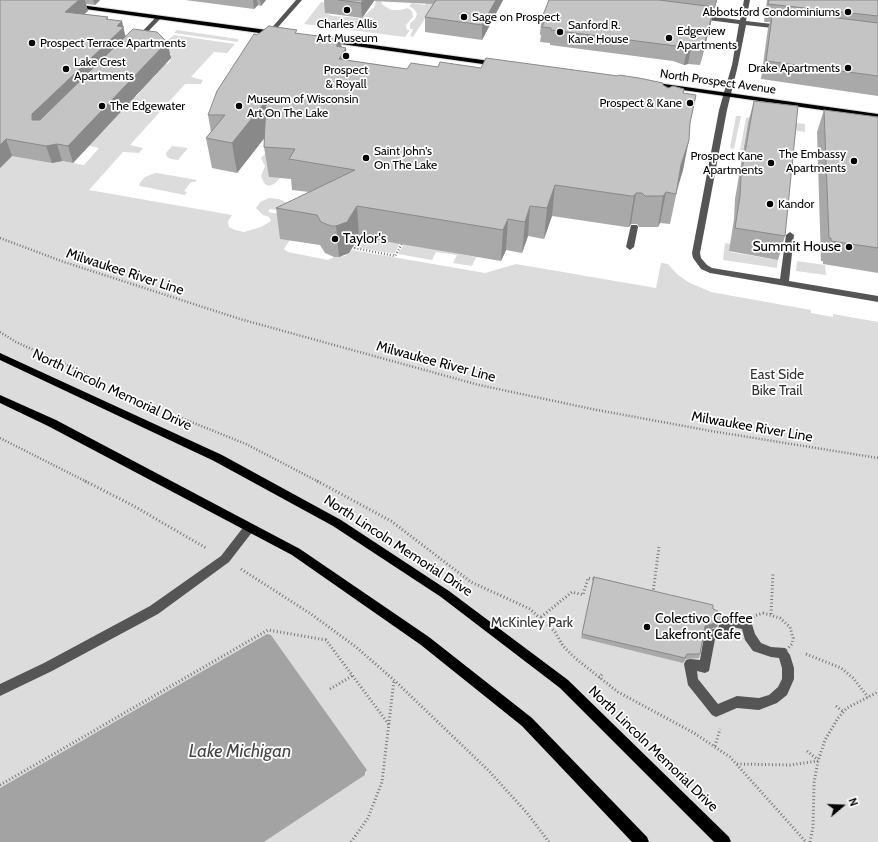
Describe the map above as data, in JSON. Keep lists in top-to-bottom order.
{
  "streets": {
    "main road": ["North Prospect Avenue", "North Lincoln Memorial Drive"],
    "path": ["Milwaukee River Line"]
  },
  "water": ["Lake Michigan"],
  "parks": ["East Side Bike Trail", "McKinley Park"],
  "places": [
    "Charles Allis Art Museum",
    "Abbotsford Condominiums",
    "Sage on Prospect",
    "Sanford R. Kane House",
    "Edgeview Apartments",
    "Prospect Terrace Apartments",
    "Prospect & Royall",
    "Drake Apartments",
    "Lake Crest Apartments",
    "Prospect & Kane",
    "The Edgewater",
    "Museum of Wisconsin Art On The Lake",
    "Saint John's On The Lake",
    "The Embassy Apartments",
    "Prospect Kane Apartments",
    "Kandor",
    "Taylor's",
    "Summit House",
    "Colectivo Coffee Lakefront Cafe"
  ],
  "north": "right"
}
